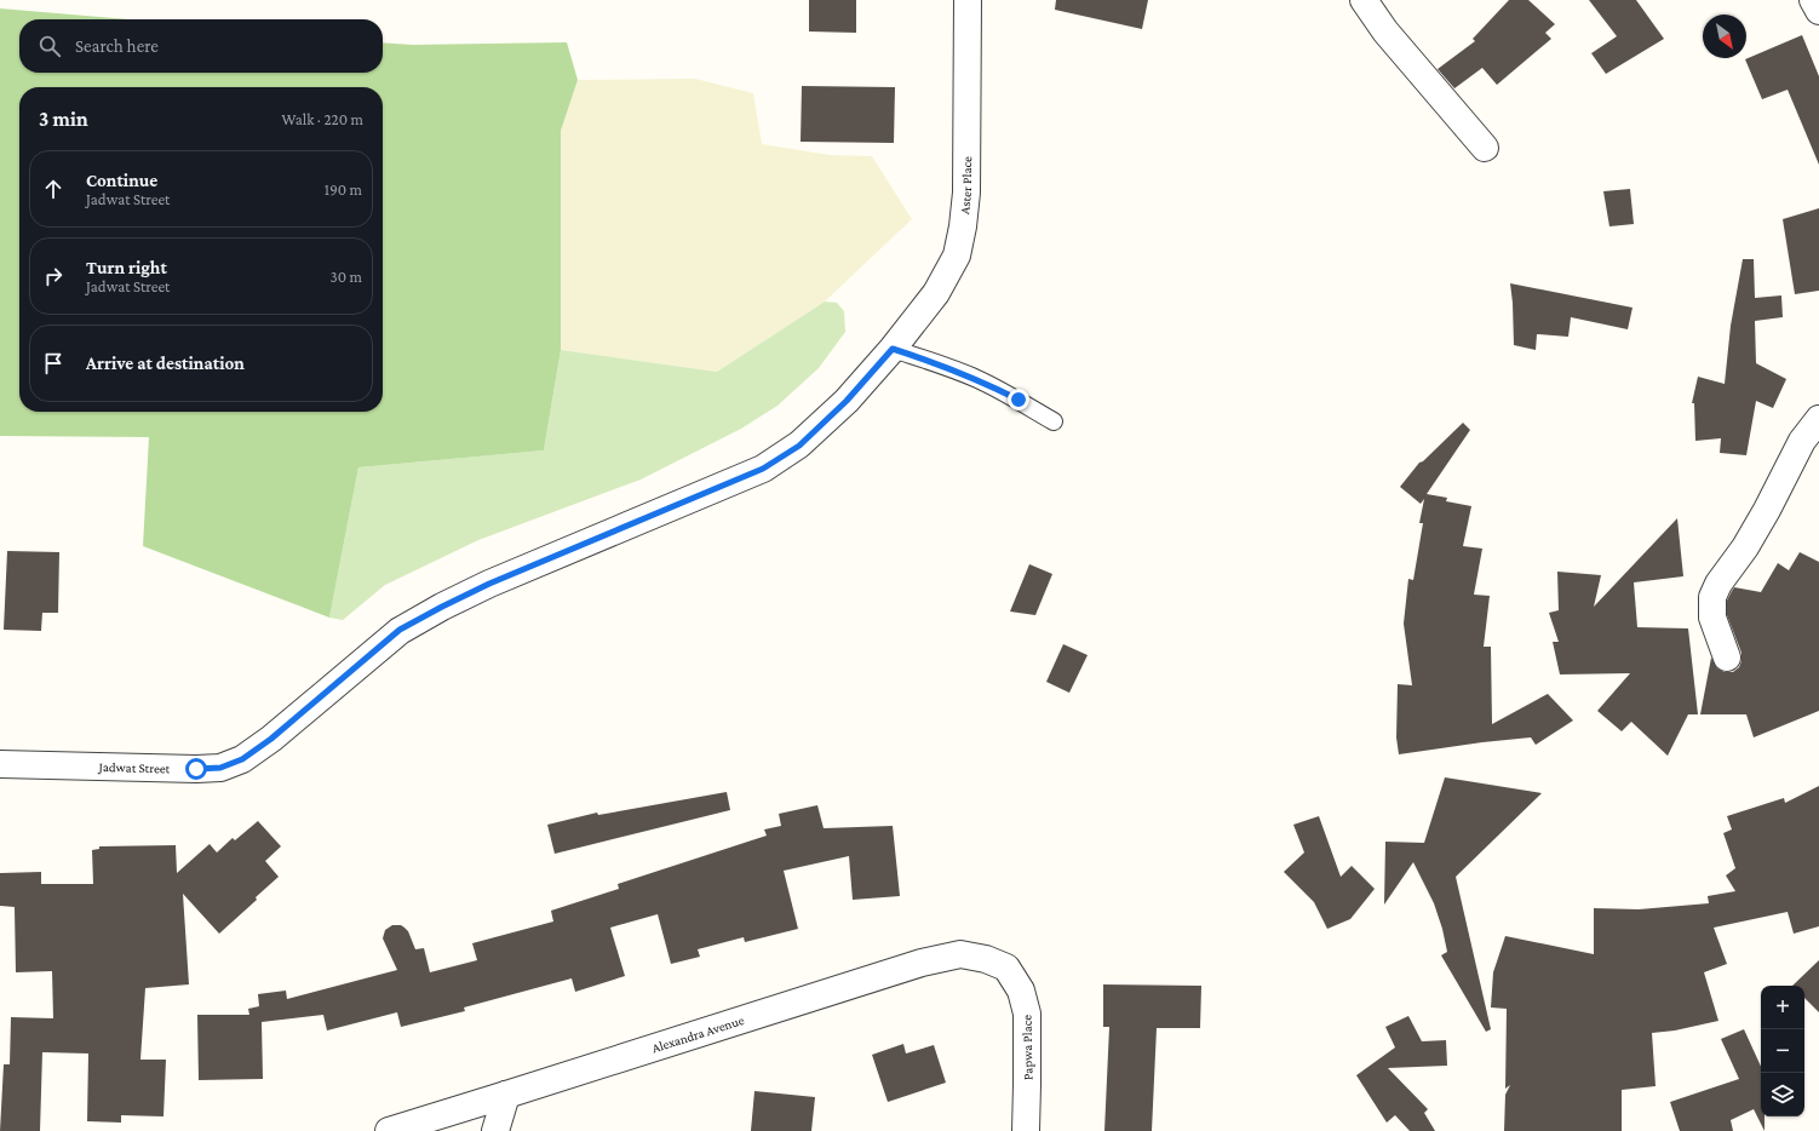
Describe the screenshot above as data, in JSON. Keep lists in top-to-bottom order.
{
  "streets": {
    "street": [
      "Aster Place",
      "Jadwat Street",
      "Alexandra Avenue",
      "Papwa Place"
    ]
  },
  "crossings": [
    ["Aster Place", "Jadwat Street"],
    ["Alexandra Avenue", "Papwa Place"]
  ],
  "north": "bottom right",
  "page": {
    "search": "Search here",
    "heading": ["3 min", "Walk · 220 m"],
    "list": [
      ["Continue", "Jadwat Street", "190 m"],
      ["Turn right", "Jadwat Street", "30 m"],
      "Arrive at destination"
    ],
    "map_buttons": ["+", "−"]
  }
}
